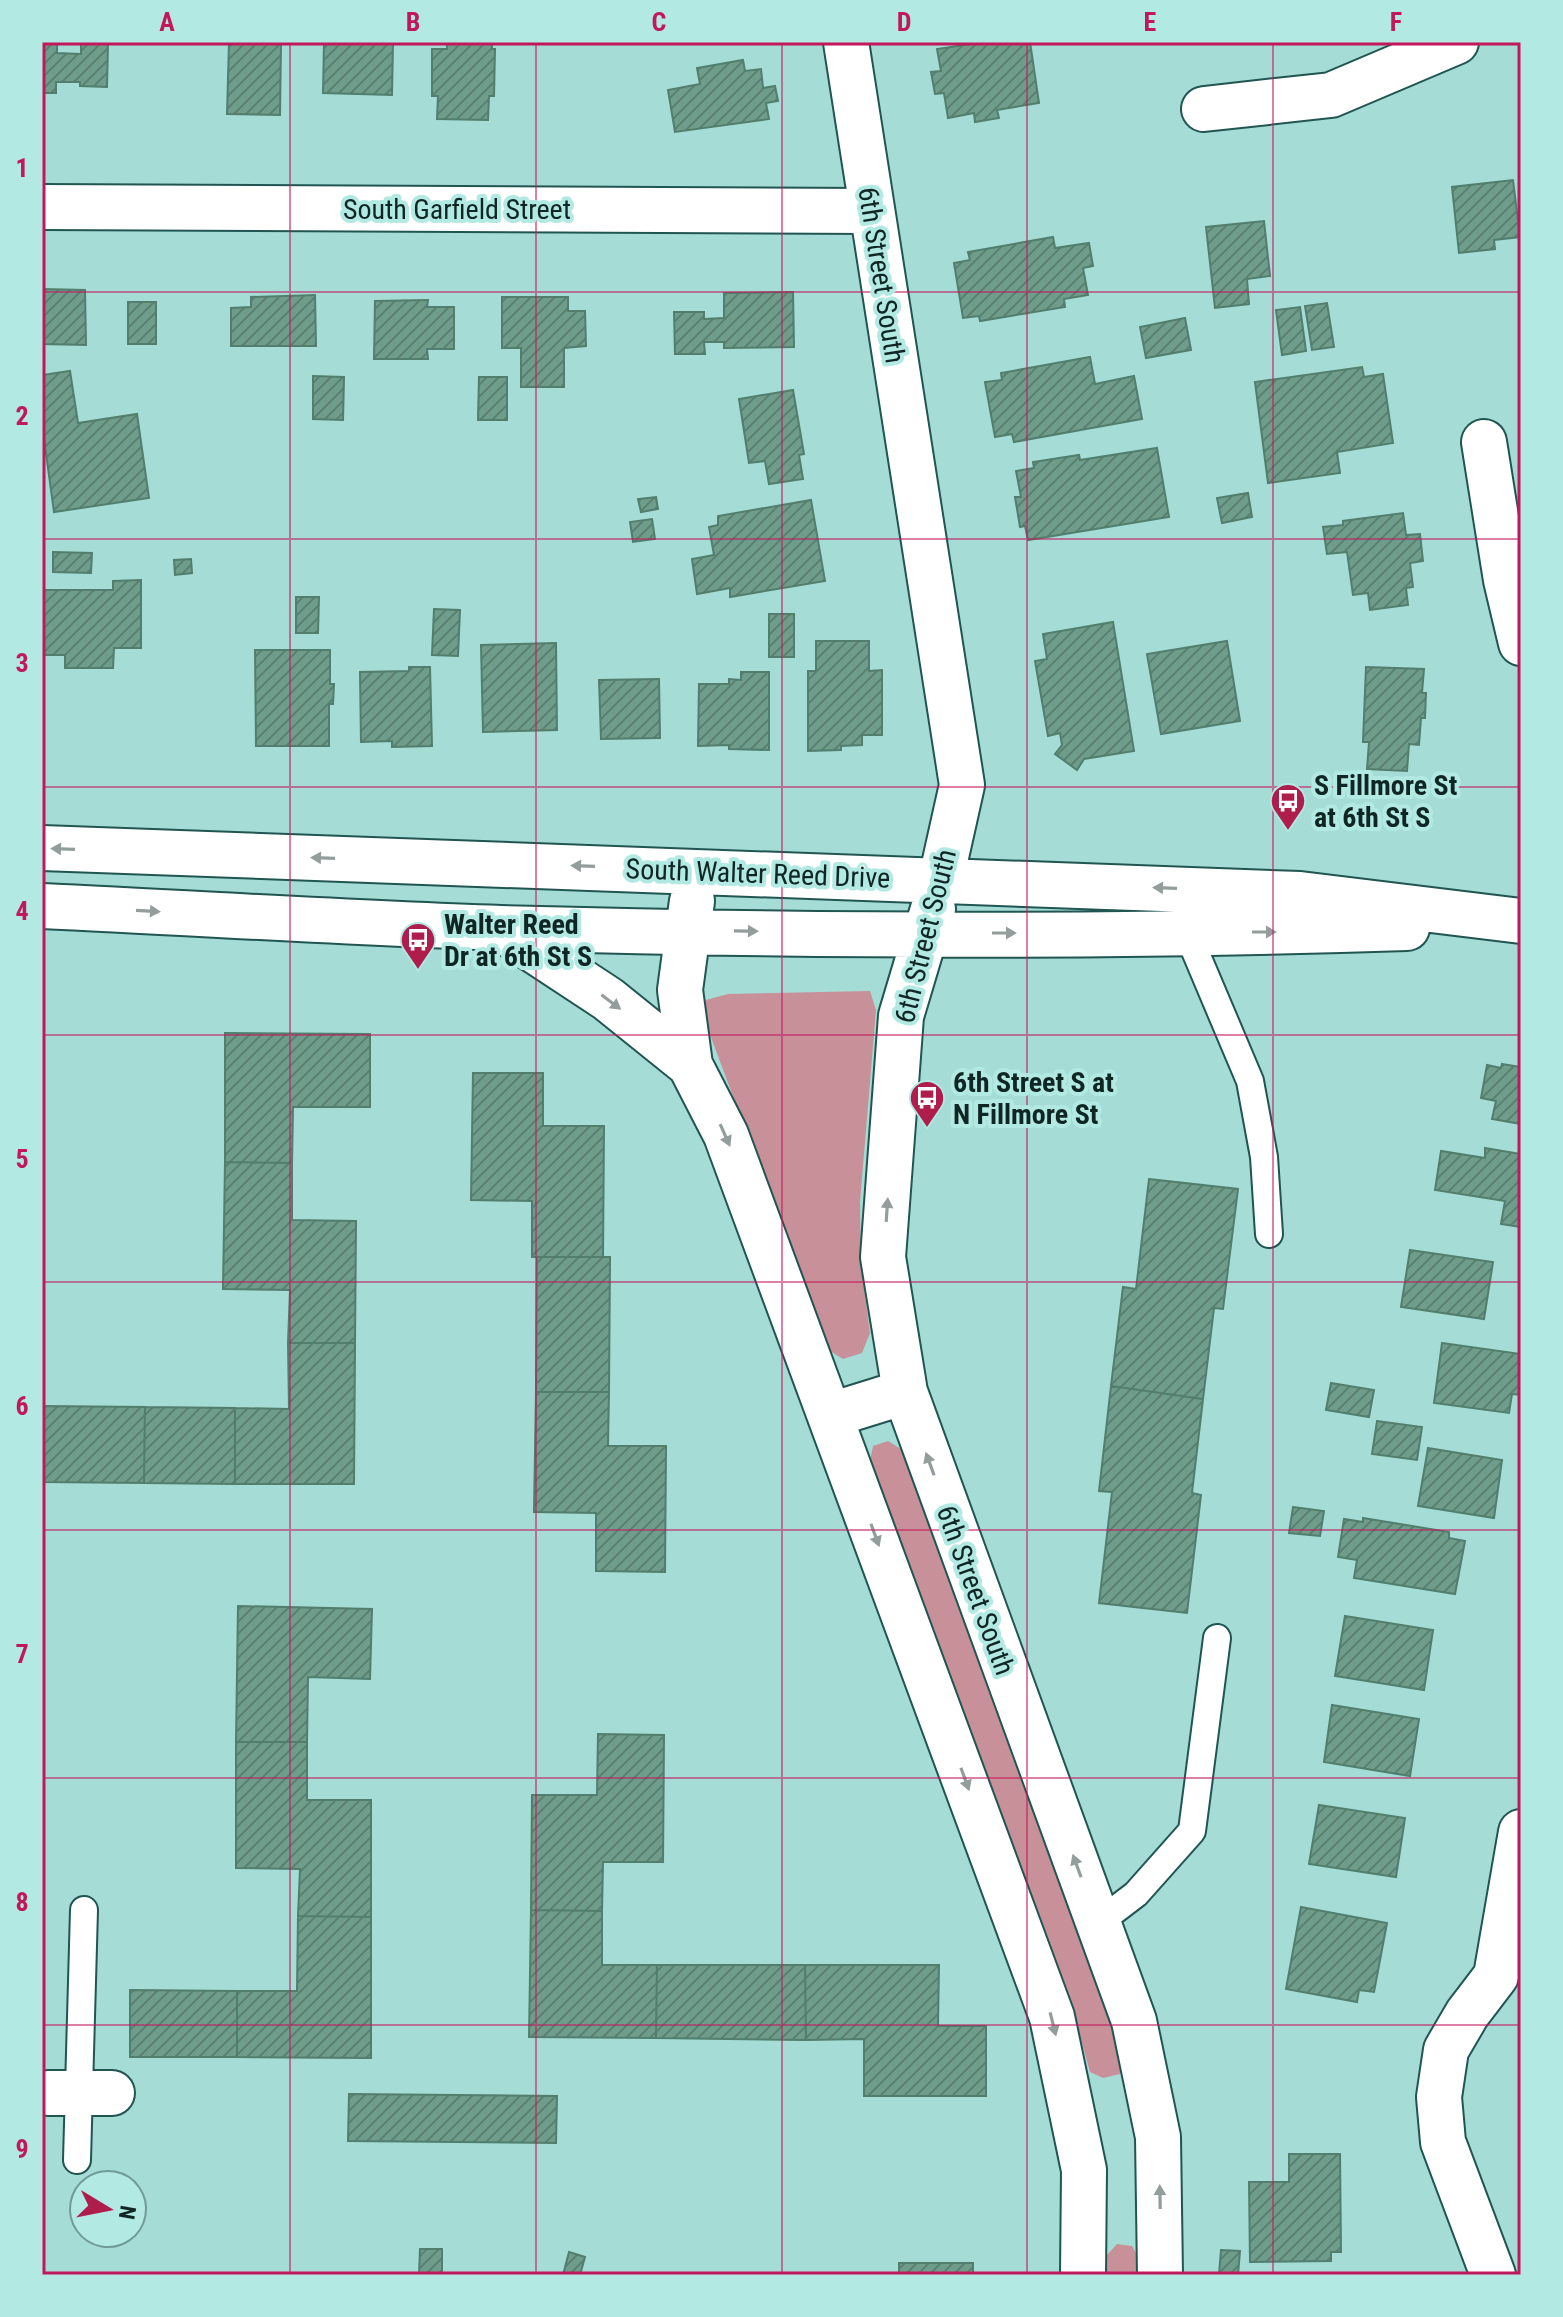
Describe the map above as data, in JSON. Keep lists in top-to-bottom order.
{
  "streets": {
    "street": ["South Garfield Street", "6th Street South", "South Walter Reed Drive"]
  },
  "crossings": [
    ["South Garfield Street", "6th Street South"],
    ["6th Street South", "South Walter Reed Drive"]
  ],
  "places": {
    "bus stop": ["S Fillmore St at 6th St S", "Walter Reed Dr at 6th St S", "6th Street S at N Fillmore St"]
  },
  "north": "right",
  "grid": {
    "columns": [
      "A",
      "B",
      "C",
      "D",
      "E",
      "F"
    ],
    "rows": [
      "1",
      "2",
      "3",
      "4",
      "5",
      "6",
      "7",
      "8",
      "9"
    ]
  }
}
